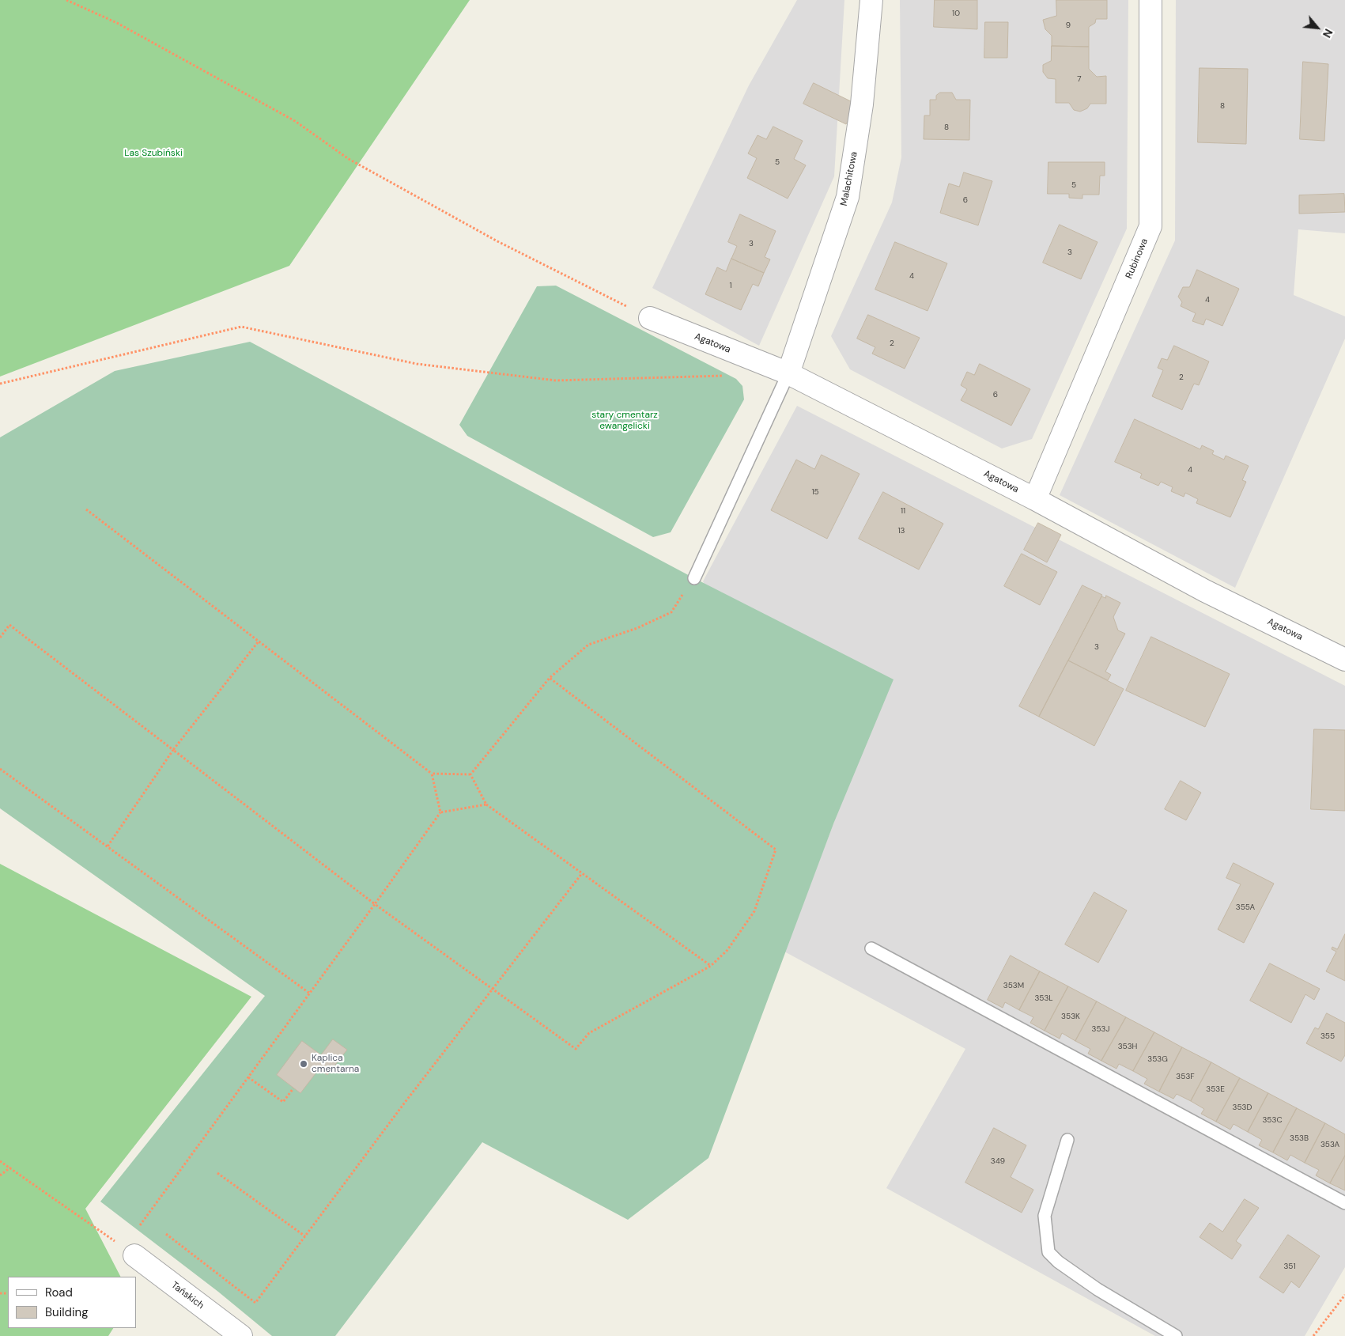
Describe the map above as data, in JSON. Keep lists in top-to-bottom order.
{
  "streets": {
    "street": [
      "Malachitowa",
      "Rubinowa",
      "Agatowa",
      "Tańskich"
    ]
  },
  "crossings": [
    ["Malachitowa", "Agatowa"],
    ["Rubinowa", "Agatowa"]
  ],
  "parks": ["Las Szubiński", "stary cmentarz ewangelicki"],
  "places": ["Kaplica cmentarna"],
  "house_numbers": [
    "10",
    "9",
    "7",
    "8",
    "8",
    "5",
    "5",
    "6",
    "3",
    "3",
    "4",
    "1",
    "4",
    "2",
    "2",
    "6",
    "4",
    "15",
    "11",
    "13",
    "3",
    "355A",
    "353M",
    "353L",
    "353K",
    "353J",
    "355",
    "353H",
    "353G",
    "353F",
    "353E",
    "353D",
    "353C",
    "353B",
    "353A",
    "349",
    "351"
  ],
  "legend": ["Road", "Building"],
  "north": "bottom right"
}
